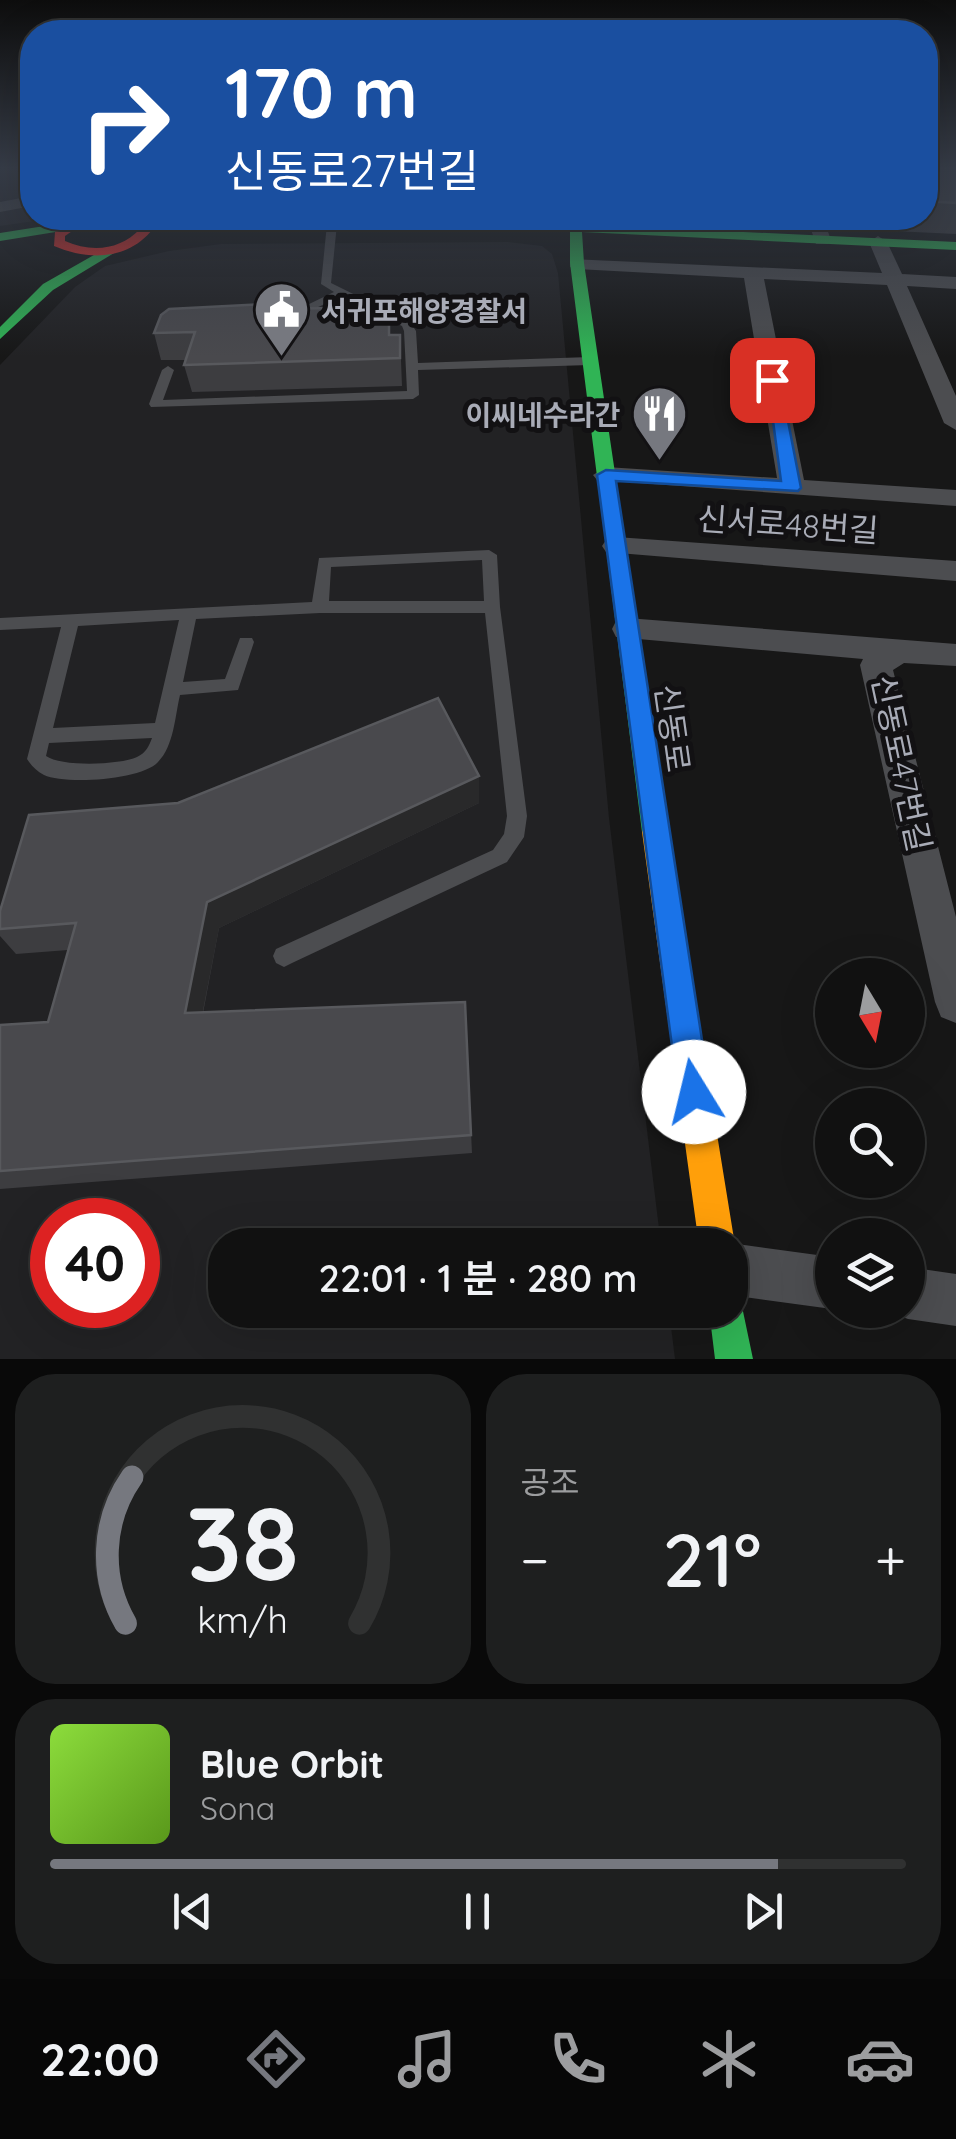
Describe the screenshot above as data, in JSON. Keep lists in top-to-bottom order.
{
  "streets": {
    "street": ["신서로48번길", "신동로", "신동로47번길"]
  },
  "crossings": [
    ["신서로48번길", "신동로"],
    ["신동로", "신동로47번길"]
  ],
  "places": {
    "public building": ["서귀포해양경찰서"],
    "restaurant": ["이씨네수라간"]
  },
  "north": "bottom",
  "page": {
    "turn": ["170 m", "신동로27번길"],
    "limit": "40",
    "trip": "22:01 · 1 분 · 280 m",
    "tile": "공조",
    "heat": ["−", "21°", "+"],
    "song": ["Blue Orbit", "Sona"],
    "tabs": "22:00",
    "gauge": ["38", "km/h"]
  }
}
